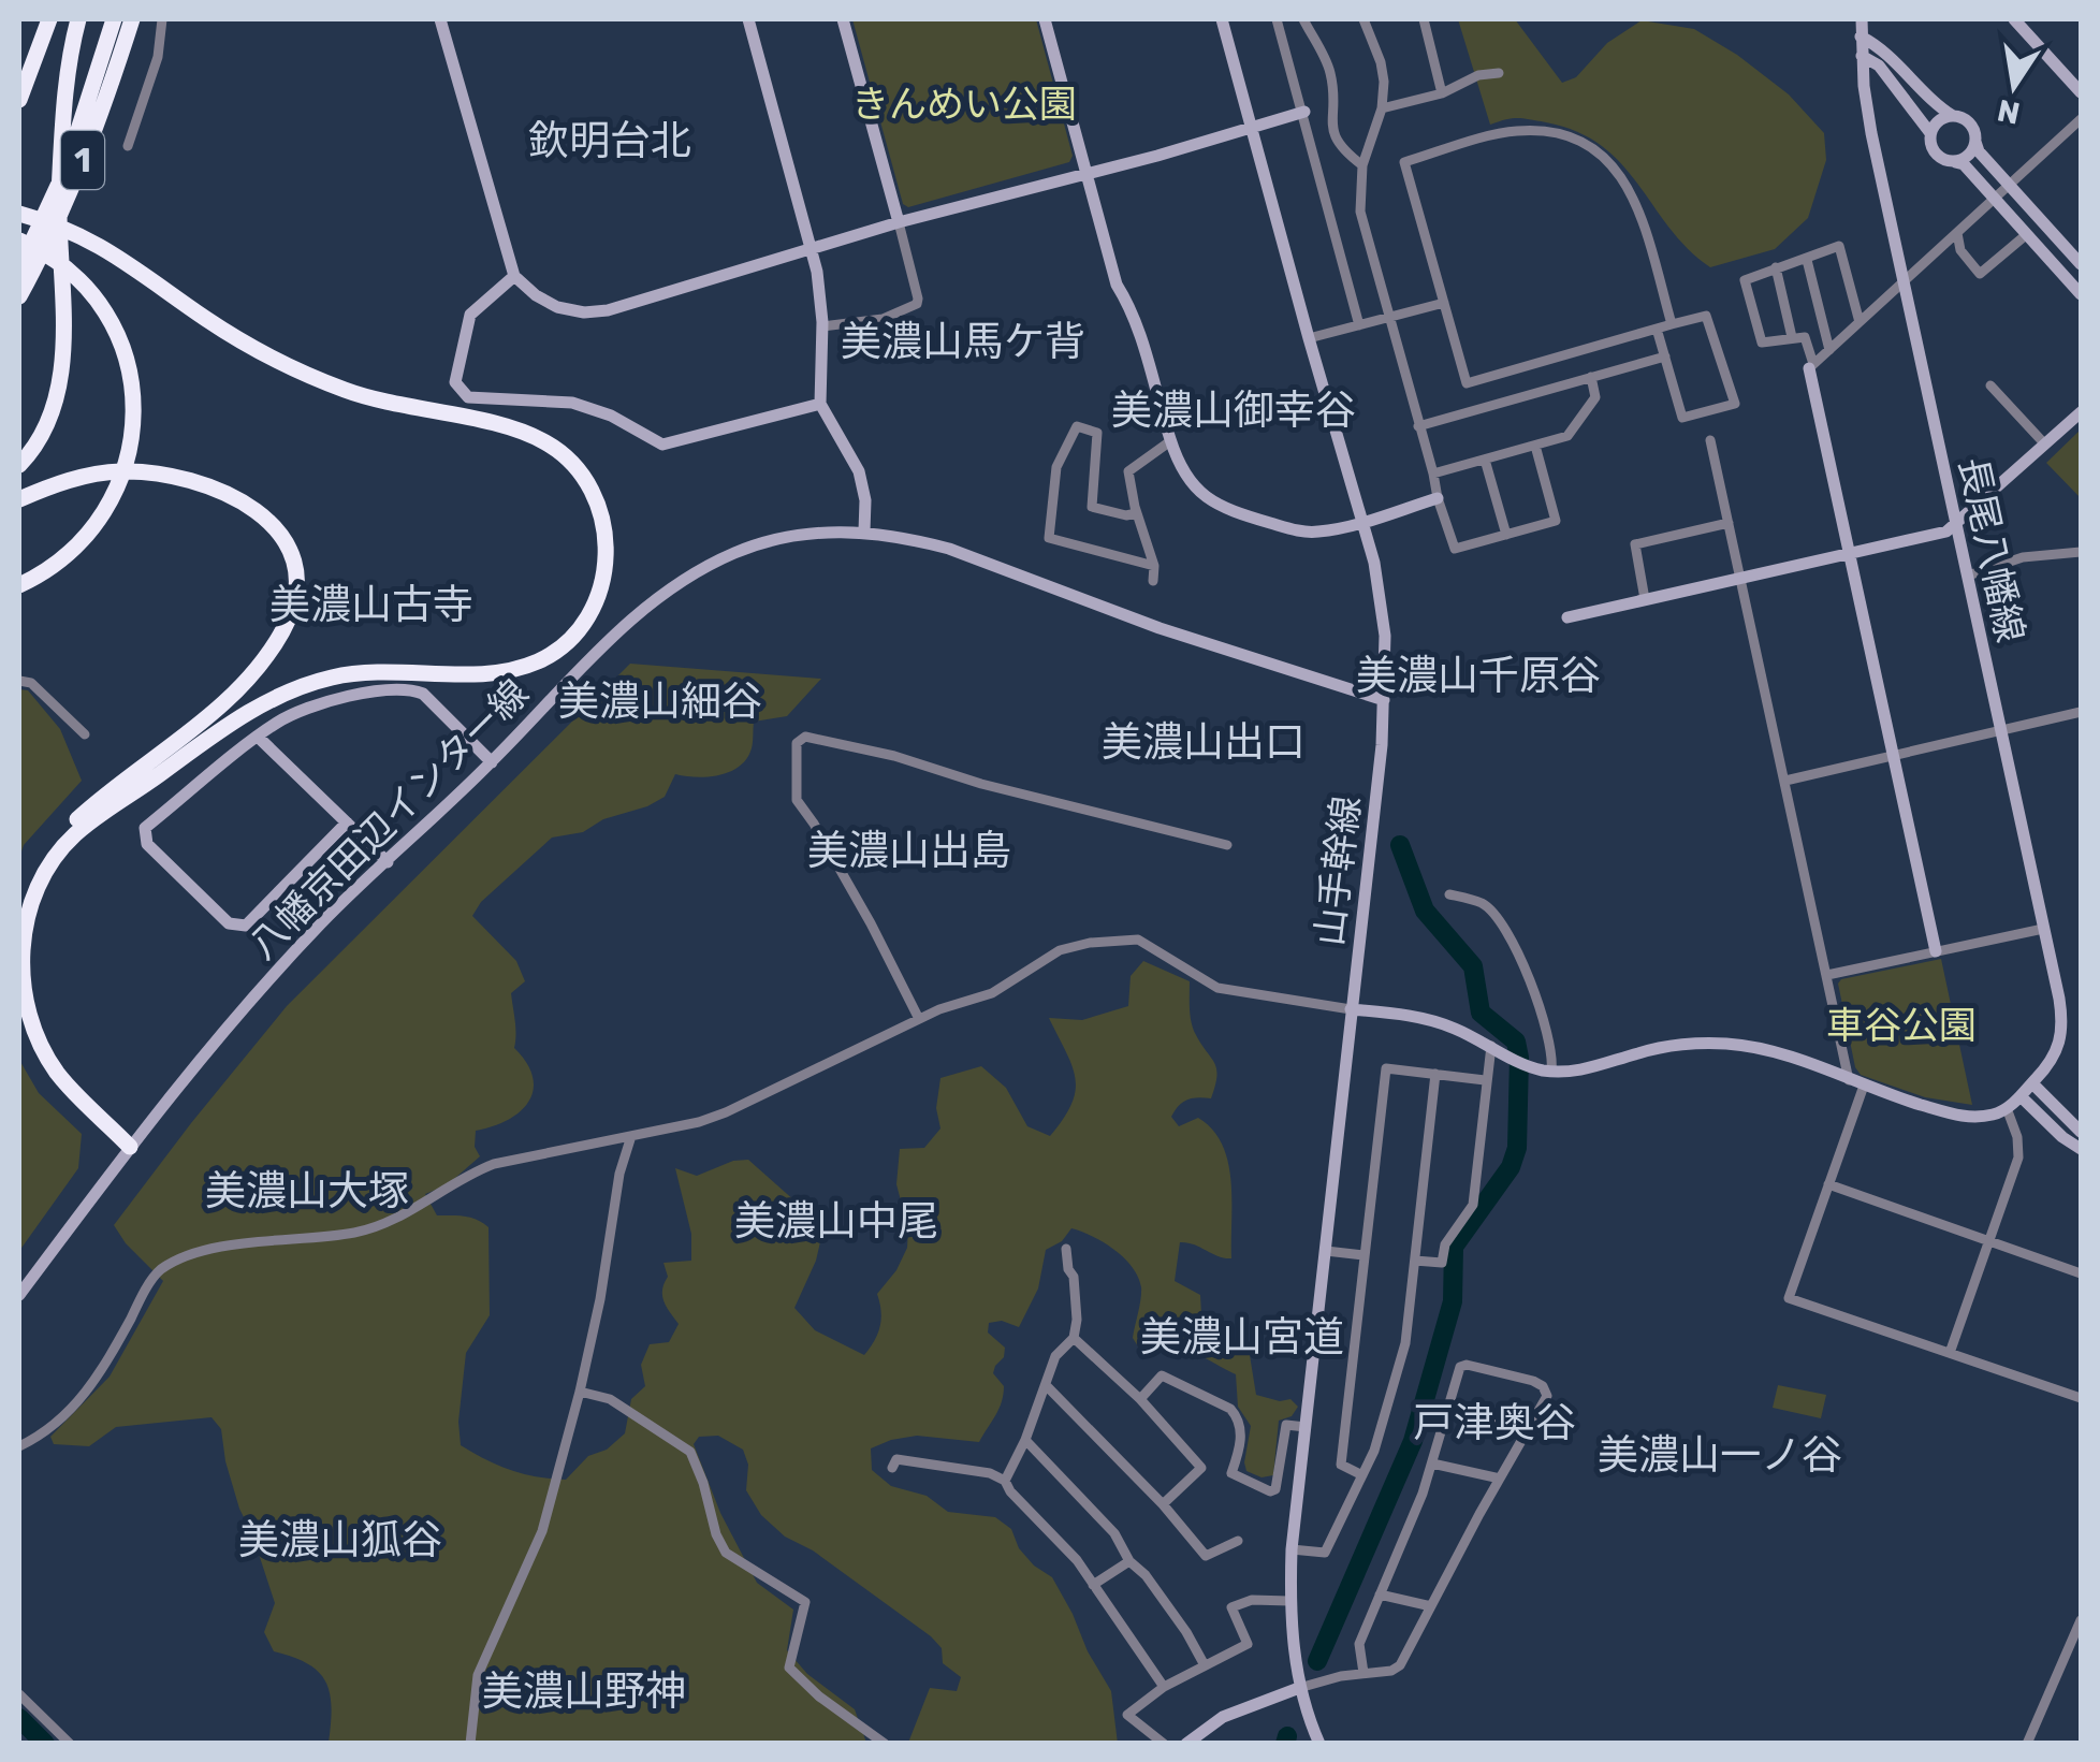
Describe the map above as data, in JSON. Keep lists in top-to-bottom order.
{
  "streets": {
    "highway": ["1"],
    "street": ["長尾八幡線", "八幡京田辺インター線", "山手幹線"]
  },
  "crossings": [
    ["八幡京田辺インター線", "山手幹線"]
  ],
  "districts": [
    "欽明台北",
    "美濃山馬ケ背",
    "美濃山御幸谷",
    "美濃山古寺",
    "美濃山千原谷",
    "美濃山細谷",
    "美濃山出口",
    "美濃山出島",
    "美濃山大塚",
    "美濃山中尾",
    "美濃山宮道",
    "戸津奥谷",
    "美濃山一ノ谷",
    "美濃山狐谷",
    "美濃山野神"
  ],
  "parks": ["きんめい公園", "車谷公園"],
  "north": "bottom"
}
